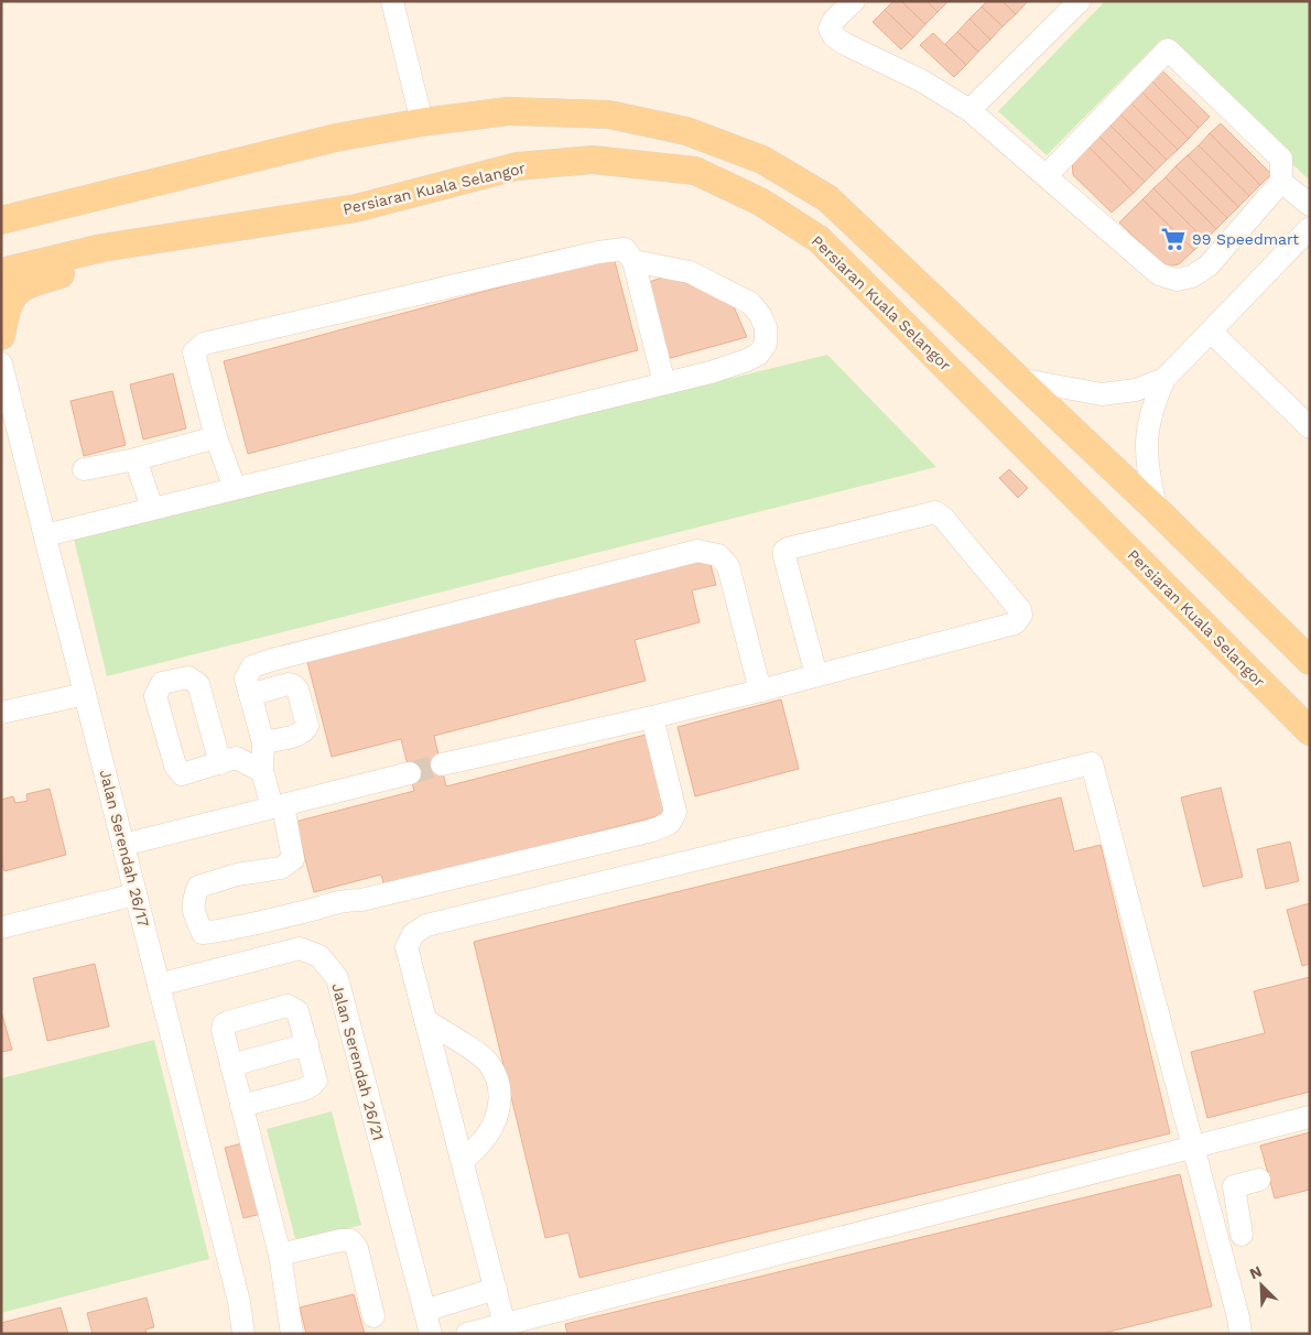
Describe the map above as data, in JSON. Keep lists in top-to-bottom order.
{
  "streets": {
    "main road": ["Persiaran Kuala Selangor"],
    "street": ["Jalan Serendah 26/17", "Jalan Serendah 26/21"]
  },
  "crossings": [
    ["Jalan Serendah 26/17", "Jalan Serendah 26/21"]
  ],
  "places": {
    "supermarket": ["99 Speedmart"]
  },
  "north": "top left"
}
